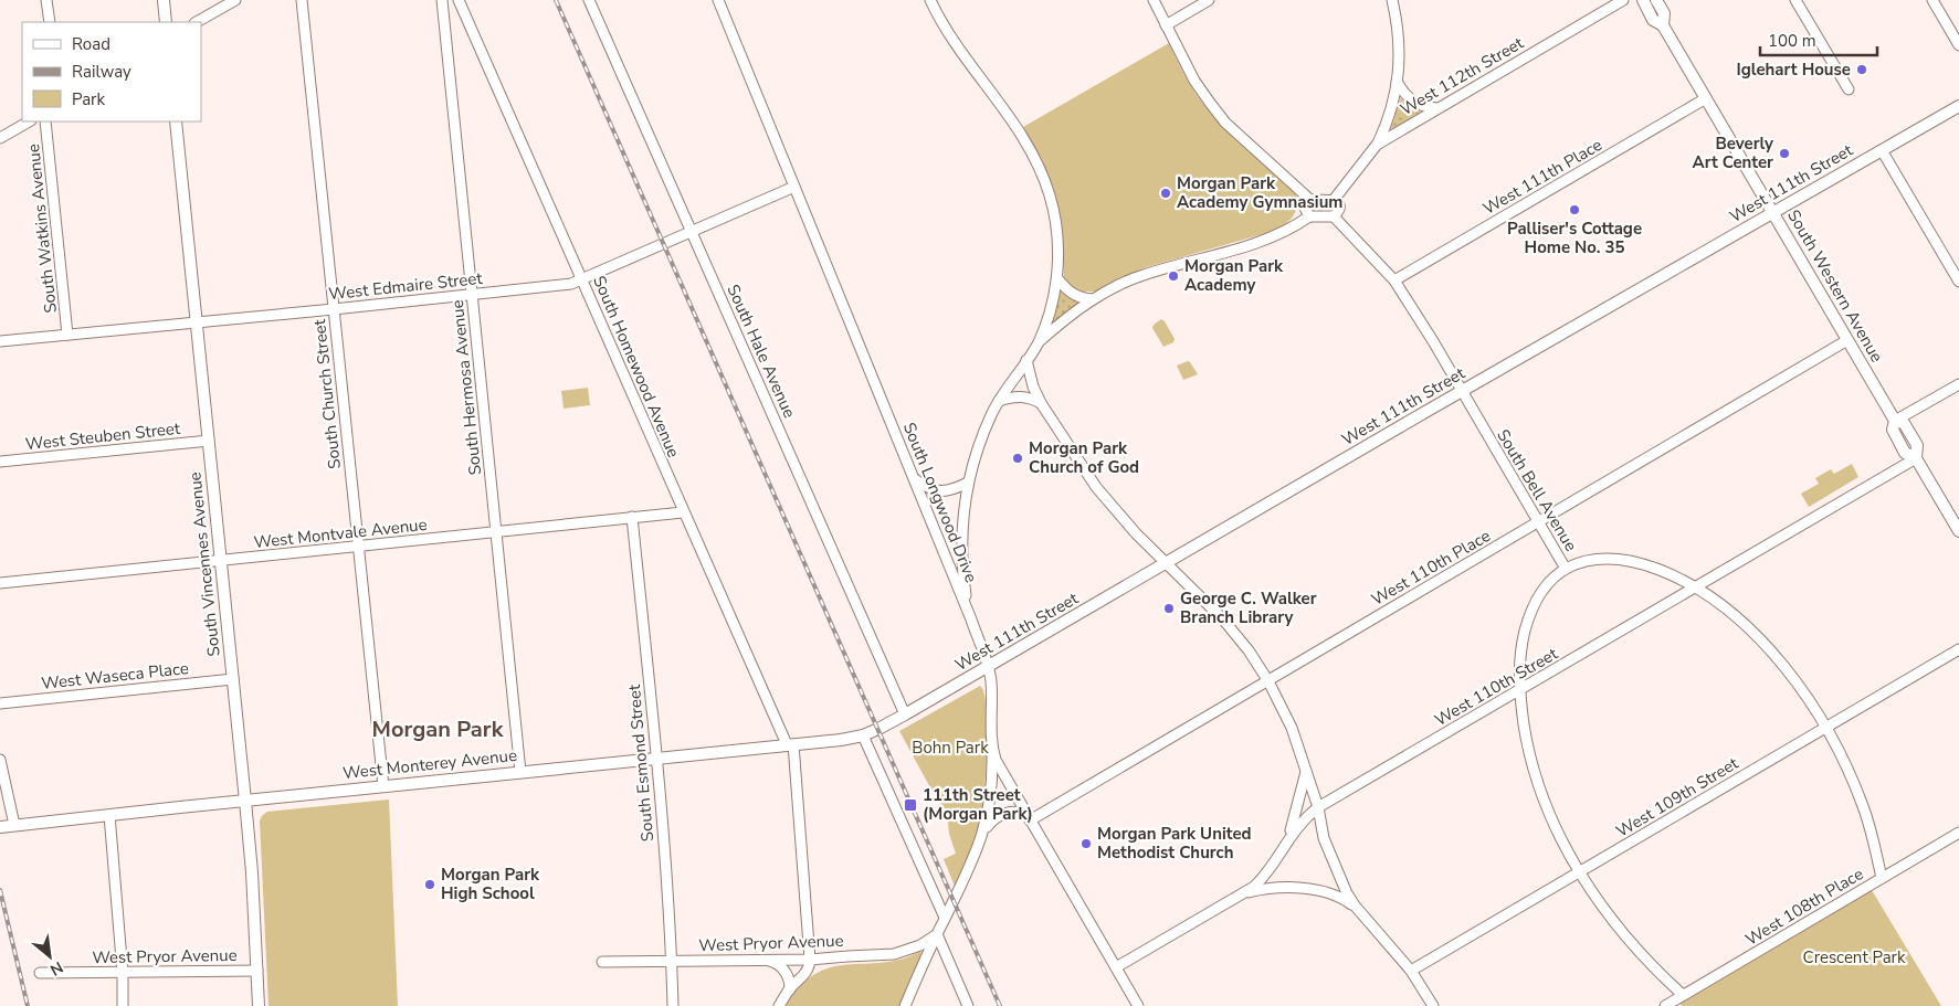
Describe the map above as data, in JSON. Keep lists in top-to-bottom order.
{
  "streets": {
    "main road": [
      "West 111th Street",
      "South Western Avenue",
      "South Vincennes Avenue",
      "West Monterey Avenue"
    ],
    "street": [
      "West 112th Street",
      "West 111th Place",
      "South Watkins Avenue",
      "West Edmaire Street",
      "South Hale Avenue",
      "South Homewood Avenue",
      "South Hermosa Avenue",
      "South Church Street",
      "West Steuben Street",
      "South Bell Avenue",
      "South Longwood Drive",
      "West Montvale Avenue",
      "West 110th Place",
      "West Waseca Place",
      "West 110th Street",
      "South Esmond Street",
      "West 109th Street",
      "West 108th Place",
      "West Pryor Avenue"
    ]
  },
  "crossings": [
    ["West 111th Place", "South Western Avenue"],
    ["West 111th Place", "South Bell Avenue"],
    ["West 111th Street", "South Western Avenue"],
    ["West 111th Street", "South Hale Avenue"],
    ["West 111th Street", "South Bell Avenue"],
    ["West 111th Street", "South Longwood Drive"],
    ["West 111th Street", "West Monterey Avenue"],
    ["South Watkins Avenue", "West Edmaire Street"],
    ["West Edmaire Street", "South Hale Avenue"],
    ["West Edmaire Street", "South Homewood Avenue"],
    ["West Edmaire Street", "South Hermosa Avenue"],
    ["West Edmaire Street", "South Church Street"],
    ["West Edmaire Street", "South Longwood Drive"],
    ["West Edmaire Street", "South Vincennes Avenue"],
    ["South Western Avenue", "West 110th Place"],
    ["South Western Avenue", "West 110th Street"],
    ["South Homewood Avenue", "West Montvale Avenue"],
    ["South Homewood Avenue", "West Monterey Avenue"],
    ["South Homewood Avenue", "West Pryor Avenue"],
    ["South Hermosa Avenue", "West Montvale Avenue"],
    ["South Hermosa Avenue", "West Monterey Avenue"],
    ["South Church Street", "West Montvale Avenue"],
    ["South Church Street", "West Monterey Avenue"],
    ["West Steuben Street", "South Vincennes Avenue"],
    ["South Bell Avenue", "West 110th Place"],
    ["South Bell Avenue", "West 110th Street"],
    ["South Bell Avenue", "West 109th Street"],
    ["South Bell Avenue", "West 108th Place"],
    ["South Longwood Drive", "West 110th Place"],
    ["South Longwood Drive", "West 110th Street"],
    ["West Montvale Avenue", "South Vincennes Avenue"],
    ["West Montvale Avenue", "South Esmond Street"],
    ["South Vincennes Avenue", "West Waseca Place"],
    ["South Vincennes Avenue", "West Monterey Avenue"],
    ["South Vincennes Avenue", "West Pryor Avenue"],
    ["South Esmond Street", "West Monterey Avenue"],
    ["South Esmond Street", "West Pryor Avenue"]
  ],
  "districts": ["Morgan Park"],
  "parks": ["Bohn Park", "Crescent Park"],
  "places": {
    "other": [
      "Iglehart House",
      "Beverly Art Center",
      "Morgan Park Academy Gymnasium",
      "Palliser's Cottage Home No. 35",
      "Morgan Park Academy",
      "Morgan Park Church of God",
      "George C. Walker Branch Library",
      "Morgan Park United Methodist Church",
      "Morgan Park High School"
    ],
    "transit": ["111th Street (Morgan Park)"]
  },
  "legend": ["Road", "Railway", "Park"],
  "scale_bar": "100 m",
  "north": "bottom right"
}
